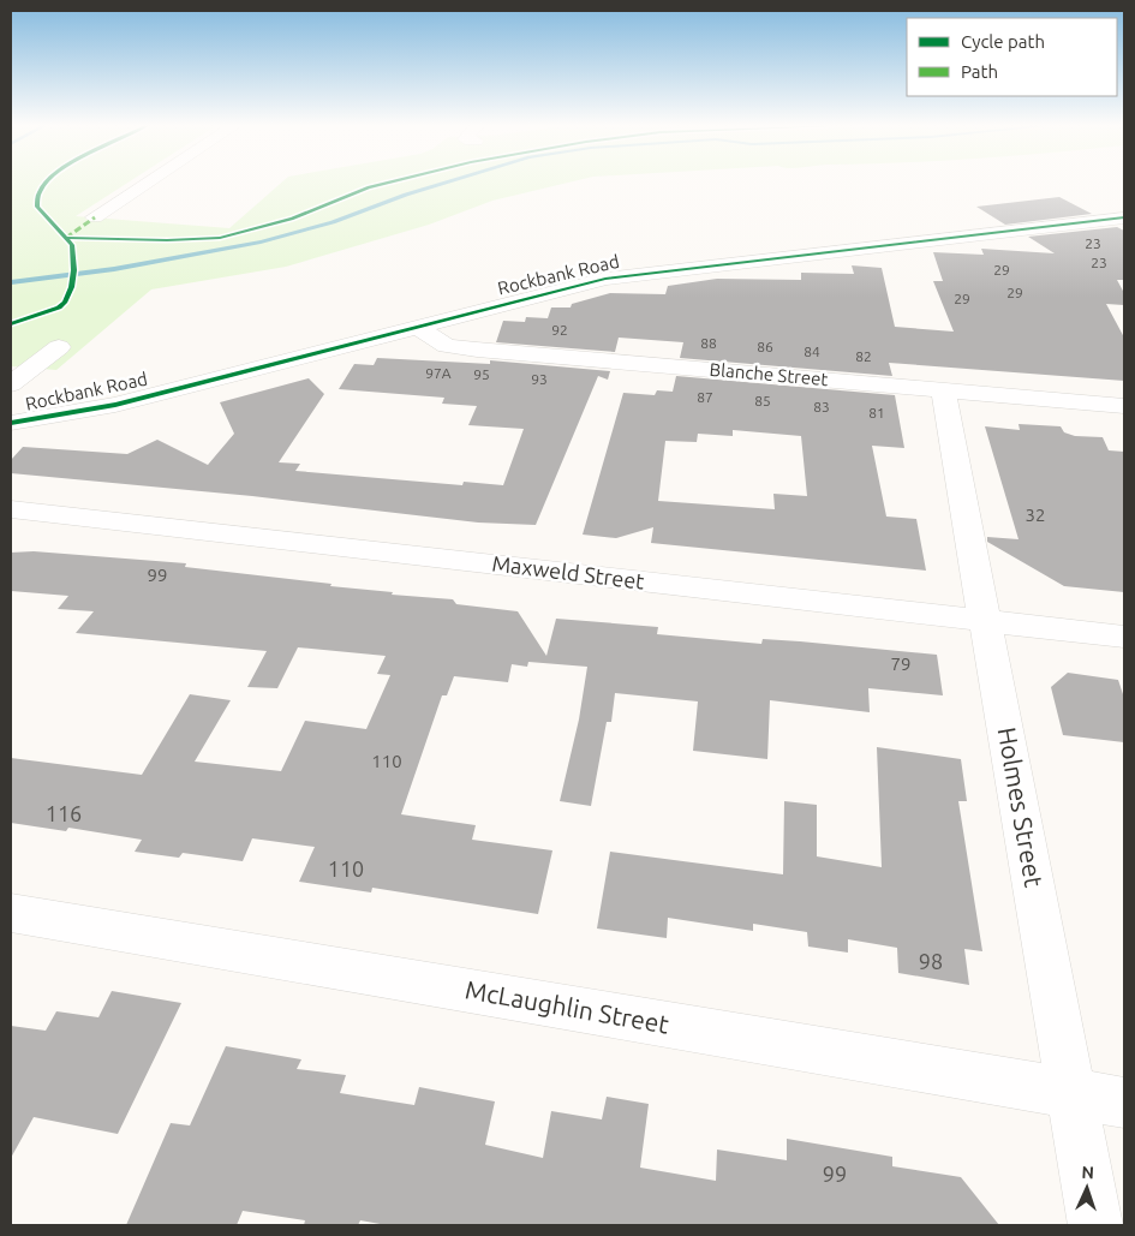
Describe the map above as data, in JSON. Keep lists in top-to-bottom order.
{
  "streets": {
    "street": [
      "Rockbank Road",
      "Blanche Street",
      "Maxweld Street",
      "Holmes Street",
      "McLaughlin Street"
    ]
  },
  "crossings": [
    ["Rockbank Road", "Blanche Street"],
    ["Blanche Street", "Holmes Street"],
    ["Maxweld Street", "Holmes Street"],
    ["Holmes Street", "McLaughlin Street"]
  ],
  "house_numbers": [
    "23",
    "23",
    "29",
    "29",
    "29",
    "92",
    "88",
    "86",
    "84",
    "82",
    "97A",
    "95",
    "93",
    "87",
    "85",
    "83",
    "81",
    "32",
    "99",
    "79",
    "110",
    "116",
    "110",
    "98",
    "99"
  ],
  "legend": ["Cycle path", "Path"],
  "north": "top"
}
